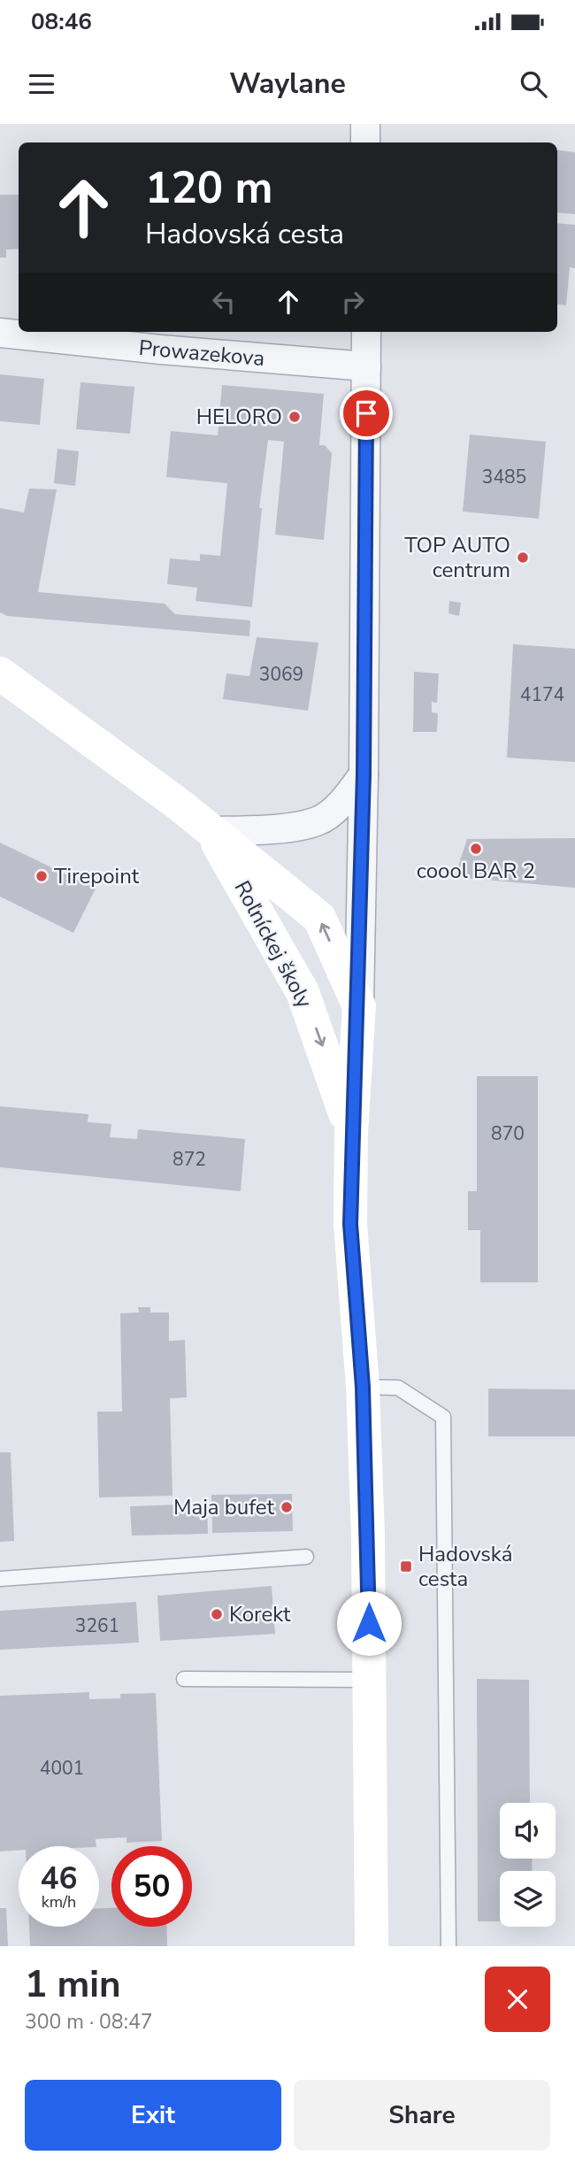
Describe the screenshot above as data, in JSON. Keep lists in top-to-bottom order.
{
  "streets": {
    "main road": ["Roľníckej školy"],
    "street": ["Prowazekova"]
  },
  "places": {
    "other": [
      "HELORO",
      "TOP AUTO centrum",
      "coool BAR 2",
      "Tirepoint",
      "Maja bufet",
      "Korekt"
    ],
    "transit": ["Hadovská cesta"]
  },
  "house_numbers": [
    "3485",
    "3069",
    "4174",
    "870",
    "872",
    "3261",
    "4001"
  ],
  "page": {
    "status": "08:46",
    "header": "Waylane",
    "turn": ["120 m", "Hadovská cesta"],
    "speed": "46 km/h",
    "limit": "50",
    "heading": ["1 min", "300 m · 08:47"],
    "buttons": ["Exit", "Share"]
  }
}
